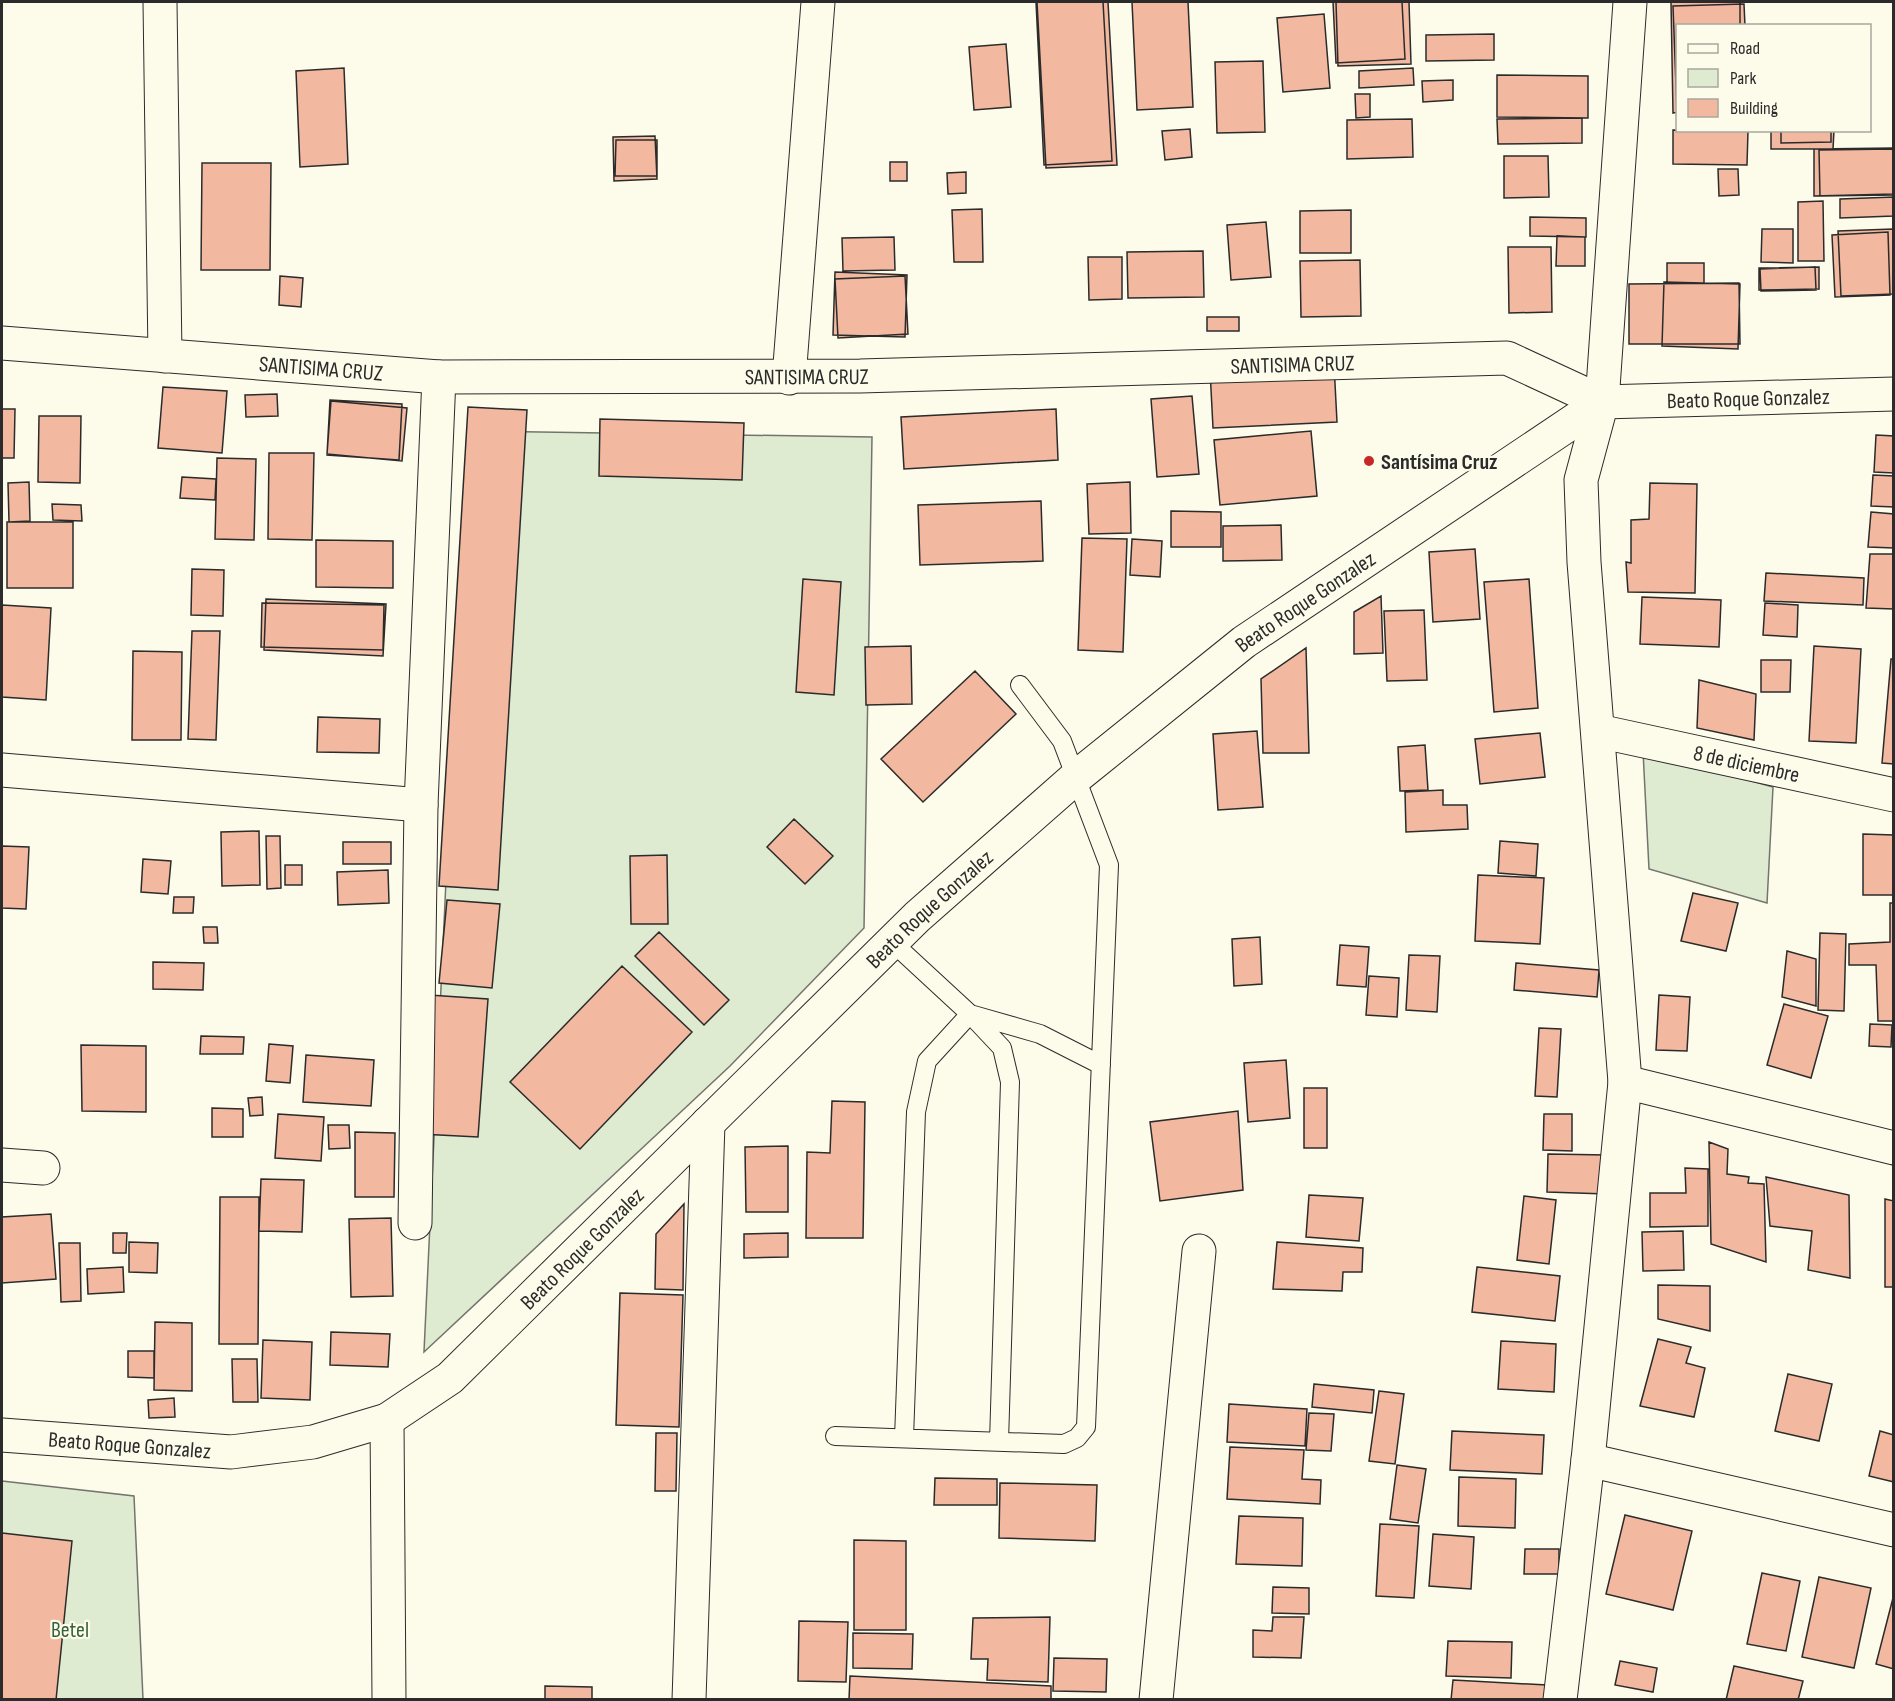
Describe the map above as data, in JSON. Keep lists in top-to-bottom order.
{
  "streets": {
    "street": ["SANTISIMA CRUZ", "Beato Roque Gonzalez", "8 de diciembre"]
  },
  "crossings": [
    ["SANTISIMA CRUZ", "Beato Roque Gonzalez"]
  ],
  "parks": ["Betel"],
  "places": ["Santísima Cruz"],
  "legend": ["Road", "Park", "Building"]
}
